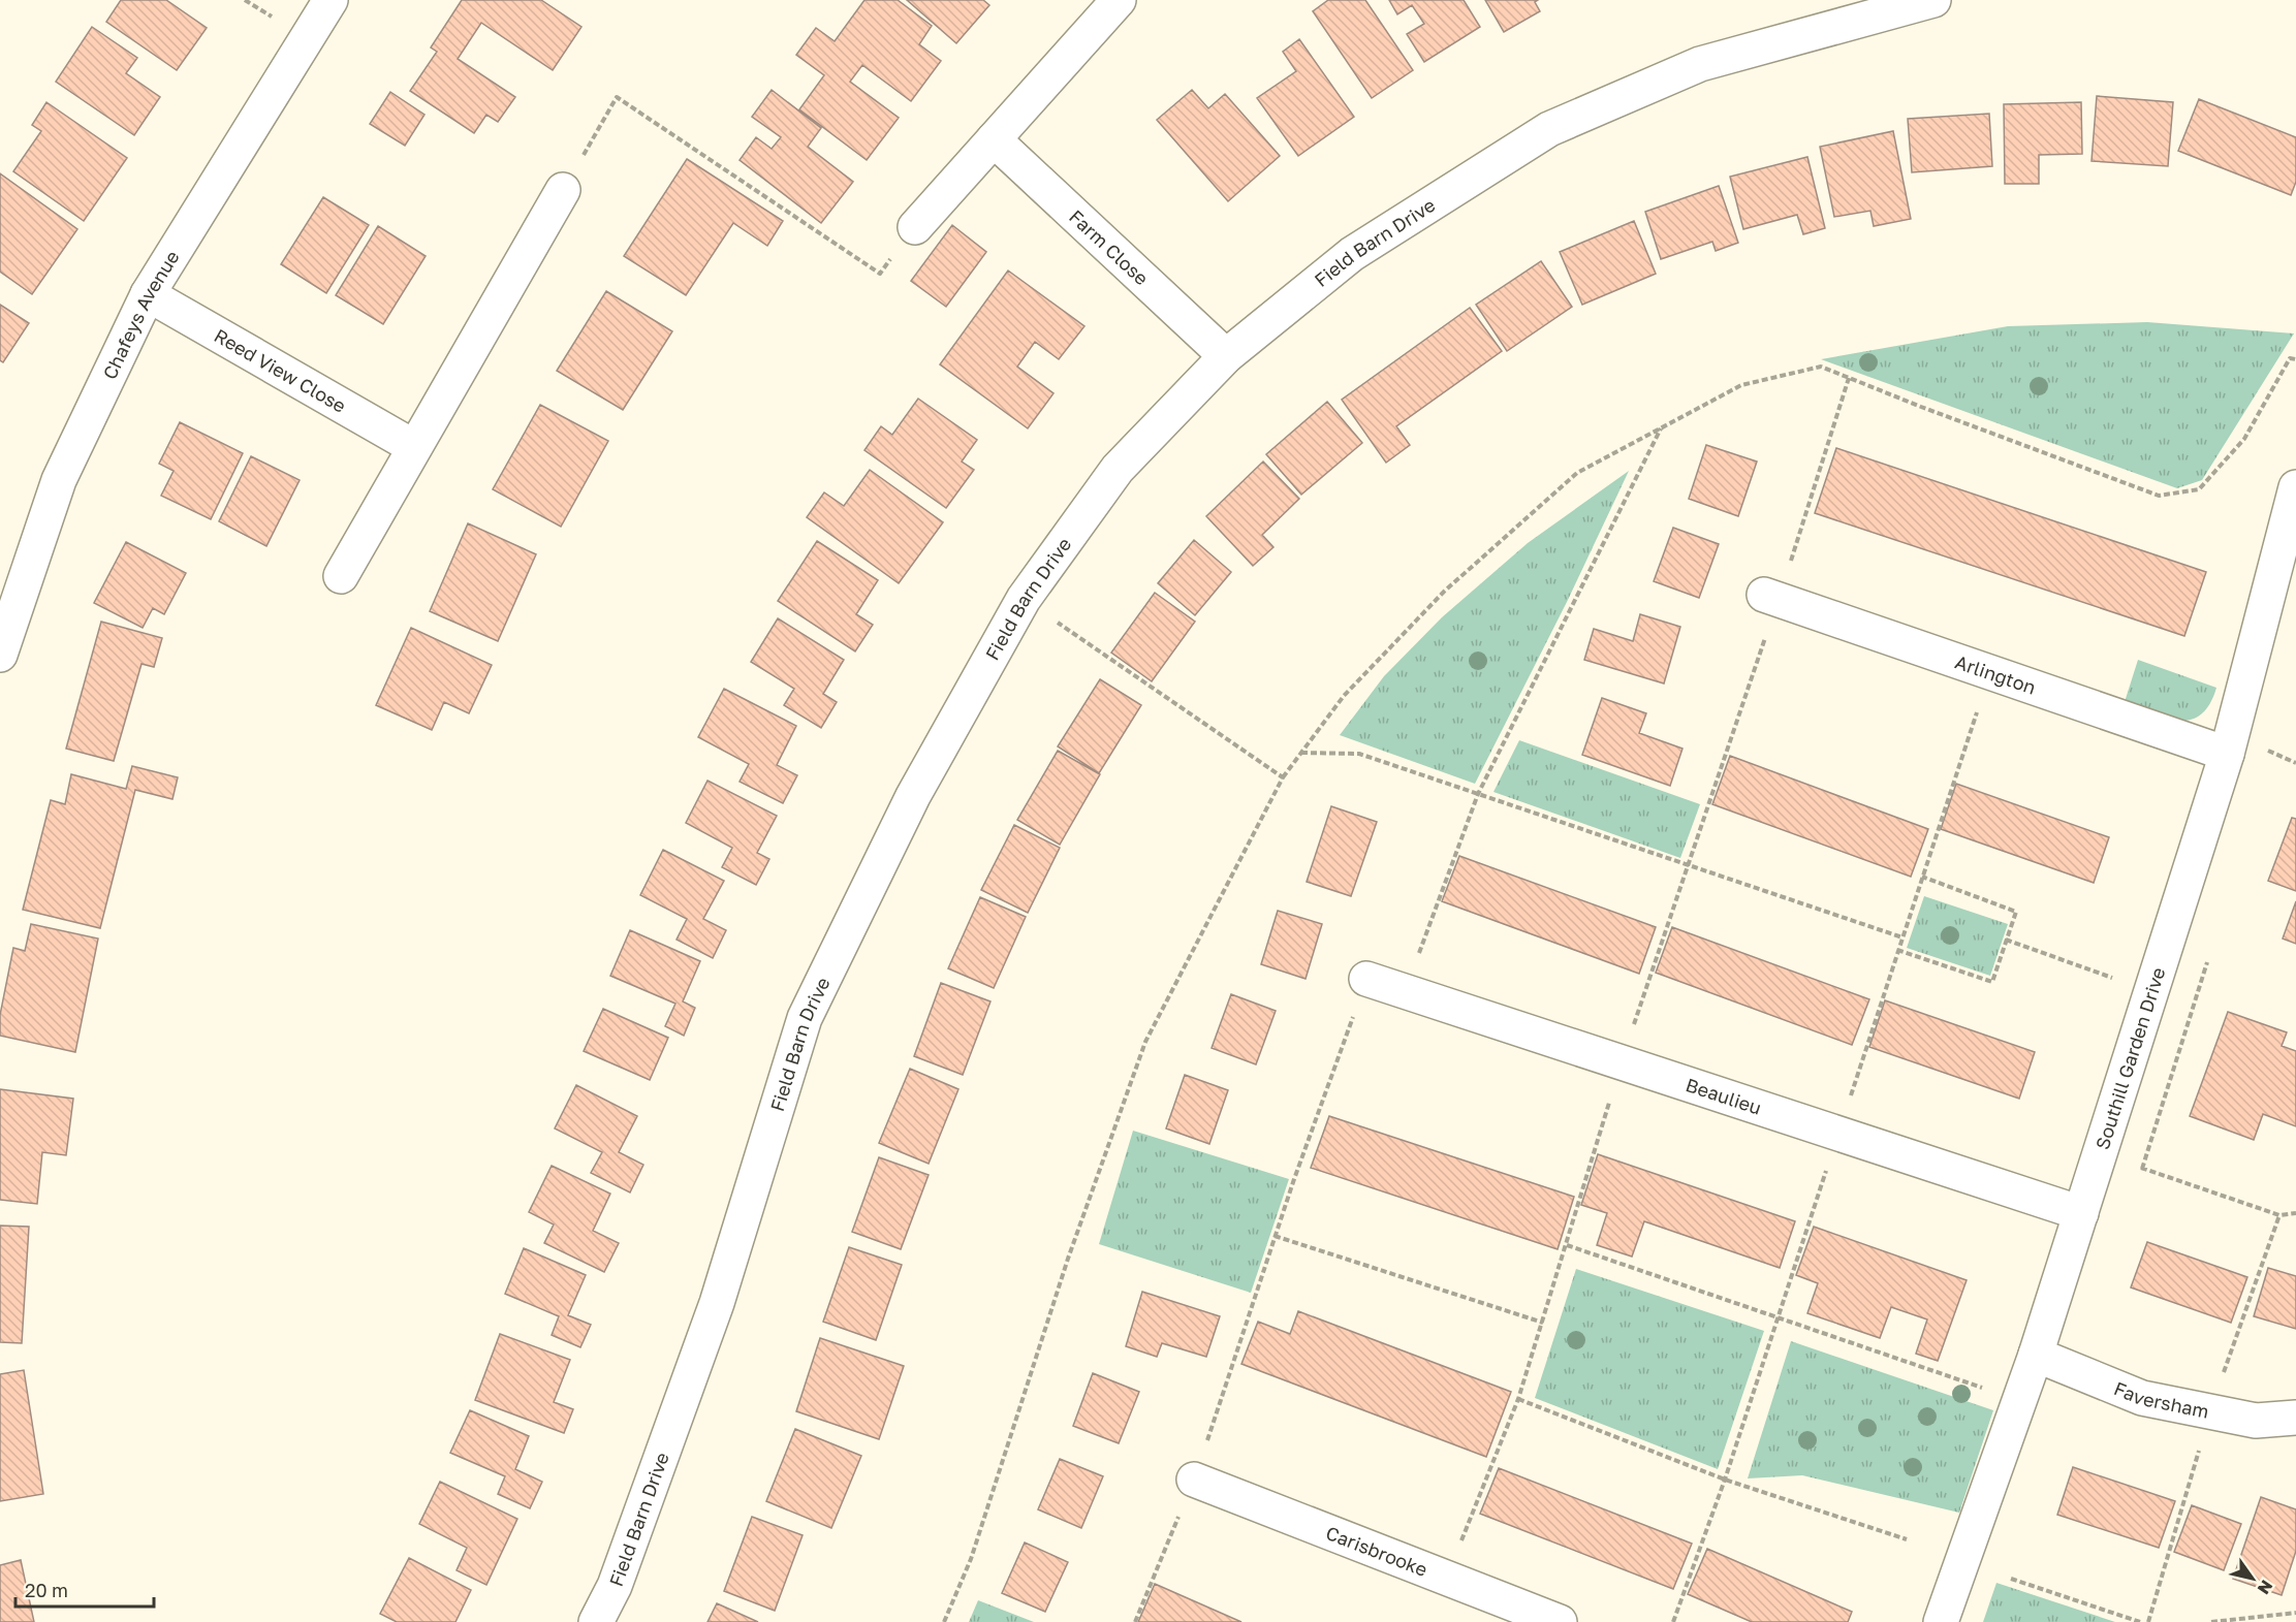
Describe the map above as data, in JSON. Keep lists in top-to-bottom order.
{
  "streets": {
    "street": [
      "Field Barn Drive",
      "Farm Close",
      "Chafeys Avenue",
      "Reed View Close",
      "Arlington",
      "Southill Garden Drive",
      "Beaulieu",
      "Faversham",
      "Carisbrooke"
    ]
  },
  "crossings": [
    ["Field Barn Drive", "Farm Close"],
    ["Chafeys Avenue", "Reed View Close"],
    ["Arlington", "Southill Garden Drive"],
    ["Southill Garden Drive", "Beaulieu"],
    ["Southill Garden Drive", "Faversham"]
  ],
  "scale_bar": "20 m",
  "north": "bottom right"
}
